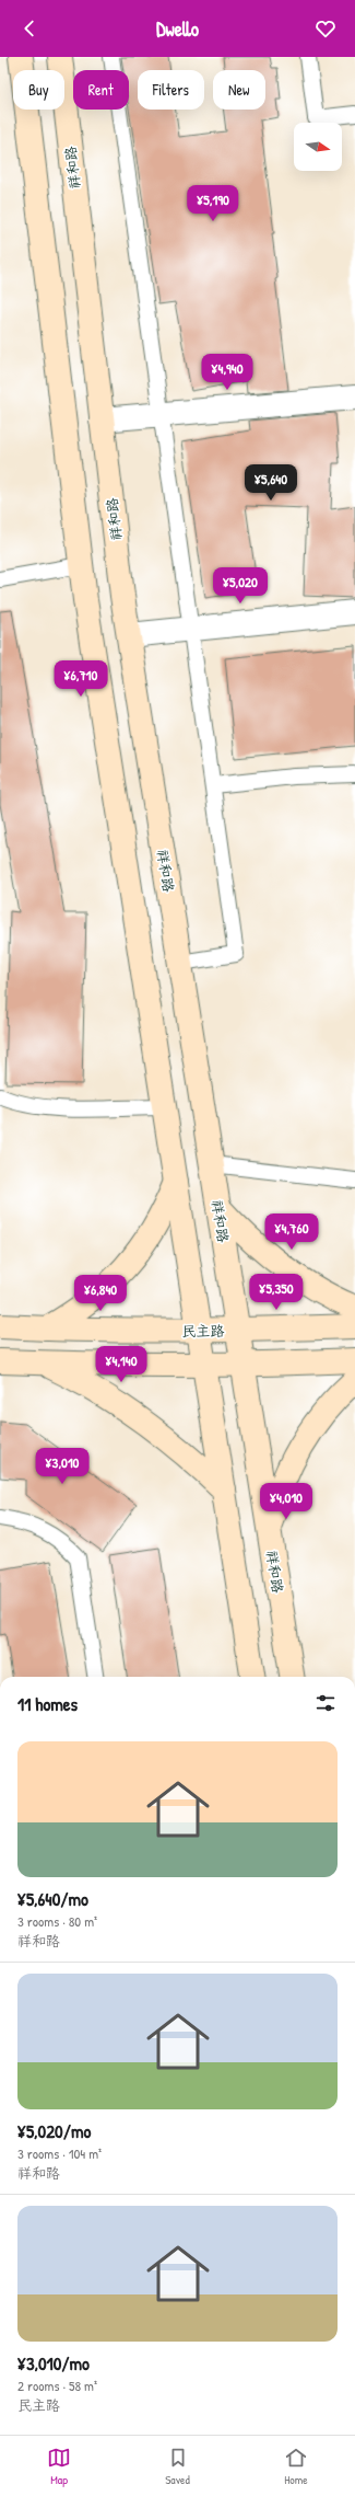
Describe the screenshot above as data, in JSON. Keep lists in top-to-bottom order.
{
  "streets": {
    "main road": ["祥和路", "民主路"]
  },
  "crossings": [
    ["祥和路", "民主路"]
  ],
  "north": "right",
  "page": {
    "header": "Dwello",
    "chip": [
      "Buy",
      "Rent",
      "Filters",
      "New"
    ],
    "price": [
      "¥5,190",
      "¥4,940",
      "¥5,640",
      "¥5,020",
      "¥6,710",
      "¥4,760",
      "¥5,350",
      "¥6,840",
      "¥4,140",
      "¥3,010",
      "¥4,010"
    ],
    "heading": "11 homes",
    "list": [
      {
        "name": "¥5,640/mo",
        "note": "3 rooms · 80 m² · 祥和路"
      },
      {
        "name": "¥5,020/mo",
        "note": "3 rooms · 104 m² · 祥和路"
      },
      {
        "name": "¥3,010/mo",
        "note": "2 rooms · 58 m² · 民主路"
      }
    ],
    "tabs": ["Map", "Saved", "Home"]
  }
}
